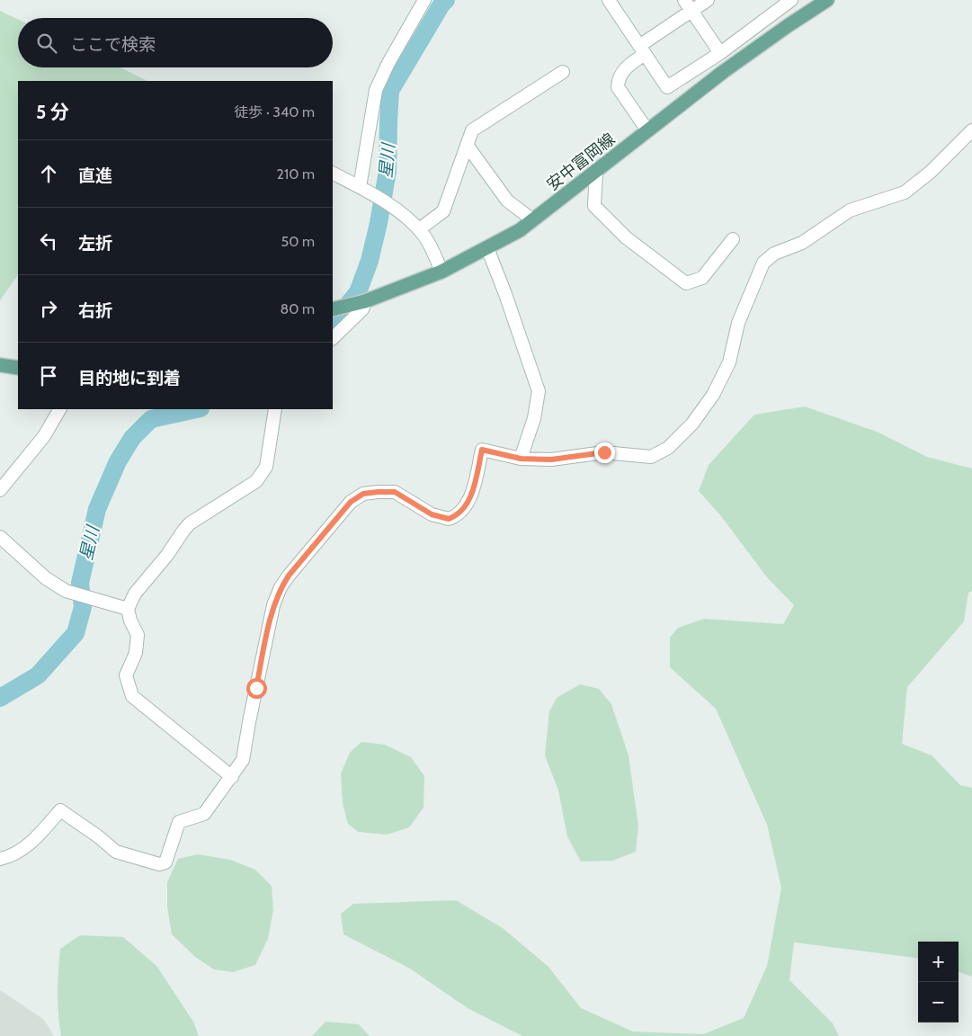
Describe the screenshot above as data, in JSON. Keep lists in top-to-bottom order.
{
  "streets": {
    "main road": ["安中富岡線"]
  },
  "water": ["星川"],
  "page": {
    "search": "ここで検索",
    "heading": ["5 分", "徒歩 · 340 m"],
    "list": [
      ["直進", "210 m"],
      ["左折", "50 m"],
      ["右折", "80 m"],
      "目的地に到着"
    ],
    "map_buttons": ["+", "−"]
  }
}
